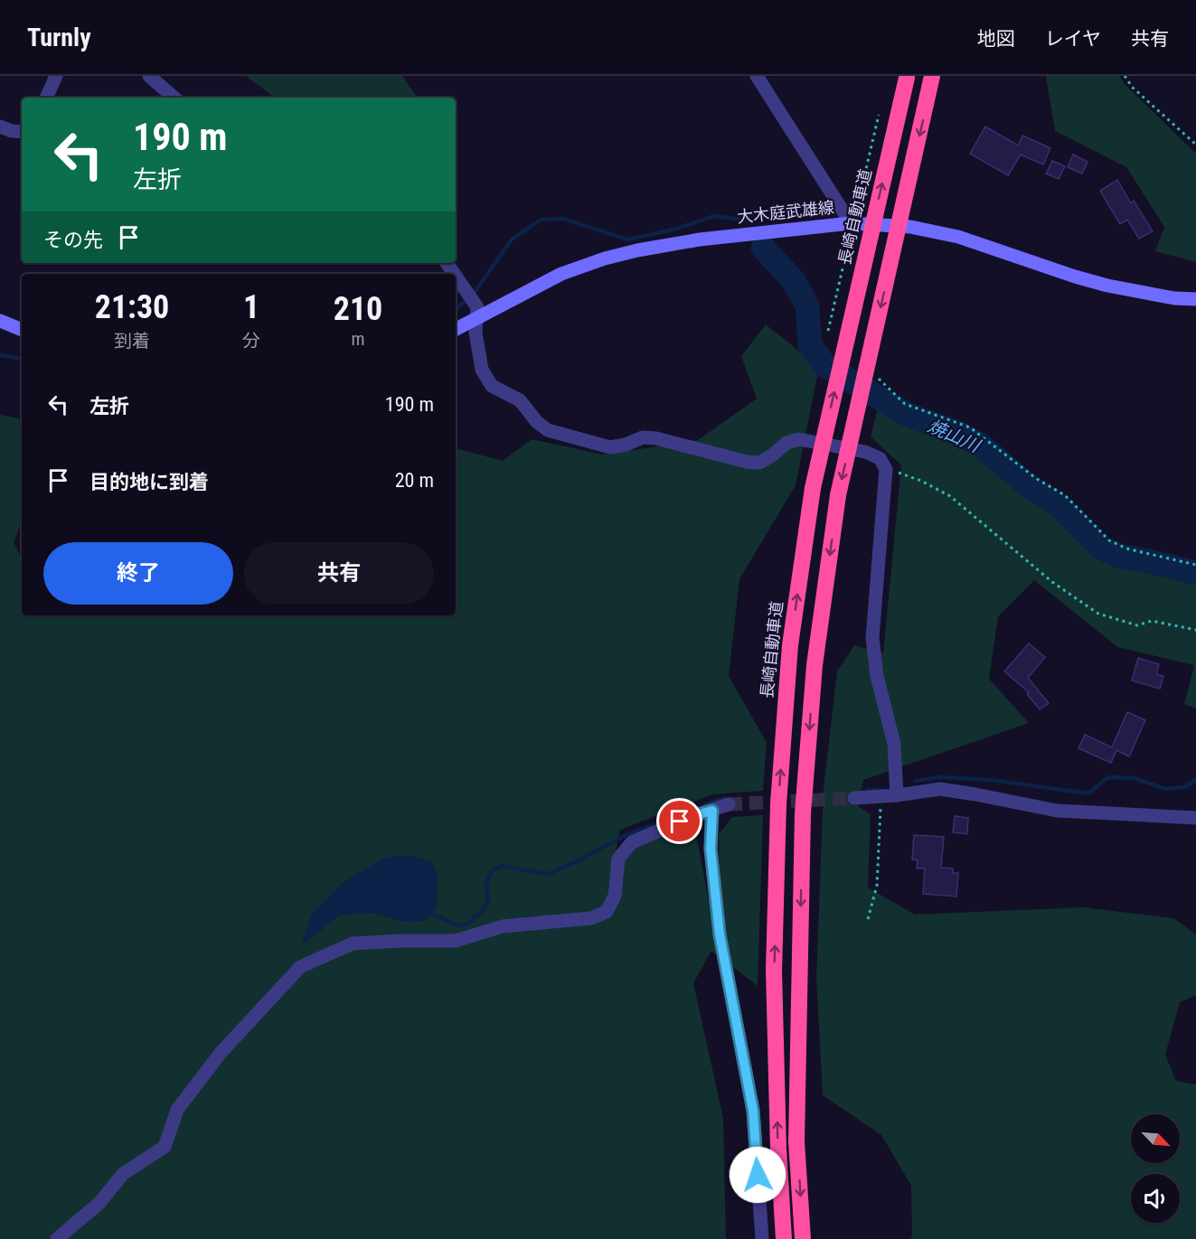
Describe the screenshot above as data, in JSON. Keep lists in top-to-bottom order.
{
  "streets": {
    "highway": ["長崎自動車道"],
    "main road": ["大木庭武雄線"]
  },
  "water": ["焼山川"],
  "north": "bottom right",
  "page": {
    "header": "Turnly",
    "nav": ["地図", "レイヤ", "共有"],
    "turn": ["190 m", "左折"],
    "then": "その先",
    "eta": [
      "21:30",
      "到着",
      "1",
      "分",
      "210",
      "m"
    ],
    "list": [
      {
        "name": "左折",
        "value": "190 m"
      },
      {
        "name": "目的地に到着",
        "value": "20 m"
      }
    ],
    "buttons": ["終了", "共有"]
  }
}
